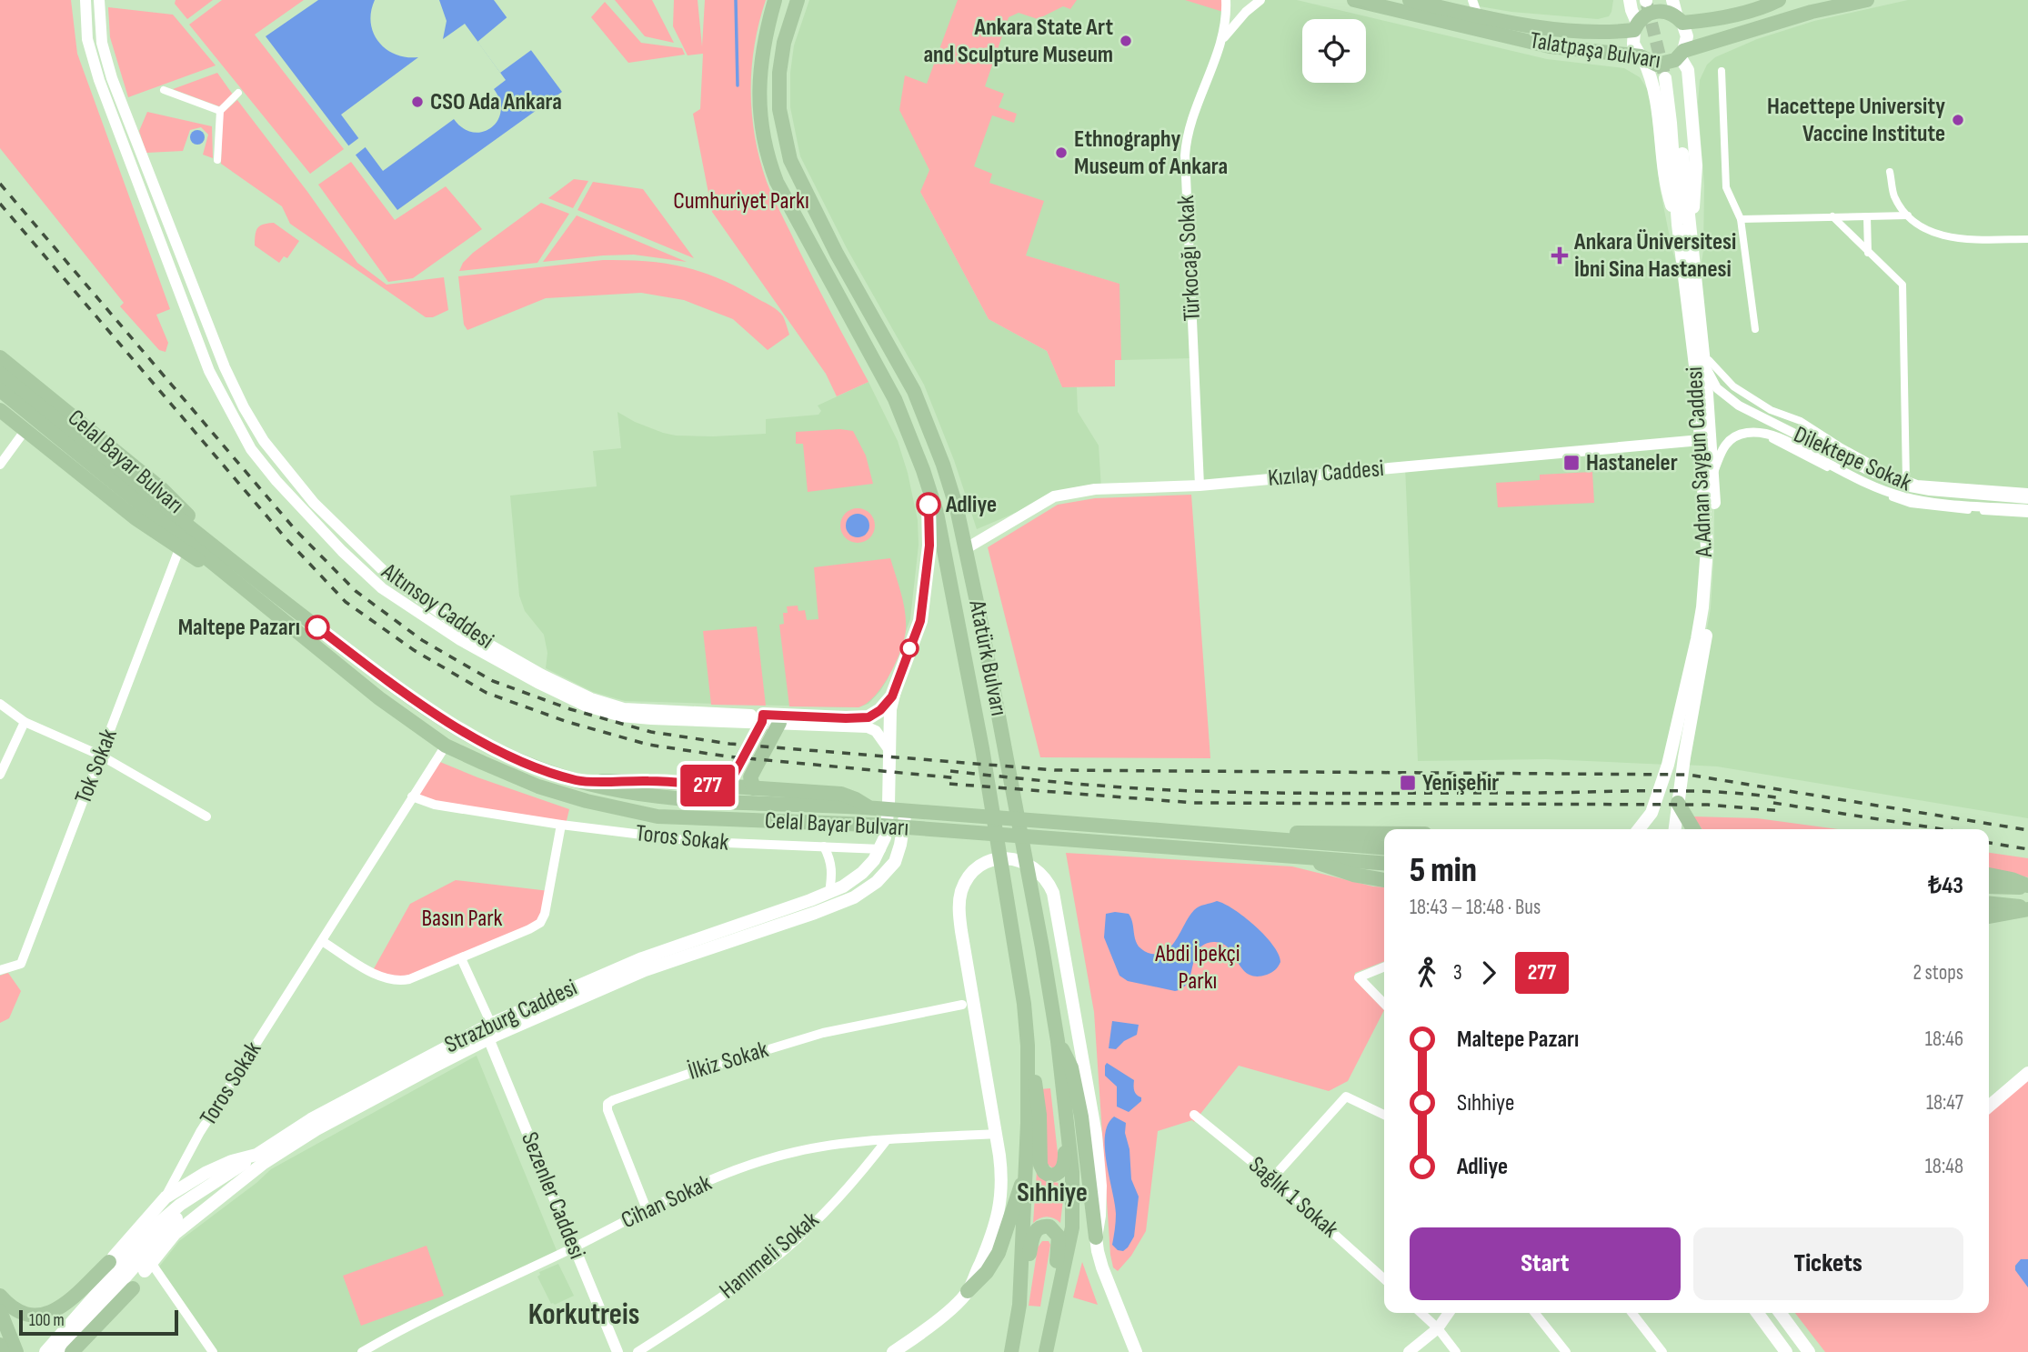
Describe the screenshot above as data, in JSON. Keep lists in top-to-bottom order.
{
  "streets": {
    "main road": [
      "Talatpaşa Bulvarı",
      "Celal Bayar Bulvarı",
      "A.Adnan Saygun Caddesi",
      "Atatürk Bulvarı",
      "Strazburg Caddesi"
    ],
    "street": [
      "Türkocağı Sokak",
      "Dilektepe Sokak",
      "Kızılay Caddesi",
      "Altınsoy Caddesi",
      "Tok Sokak",
      "Toros Sokak",
      "İlkiz Sokak",
      "Sezenler Caddesi",
      "Sağlık 1 Sokak",
      "Cihan Sokak",
      "Hanımeli Sokak"
    ]
  },
  "crossings": [
    ["Türkocağı Sokak", "Kızılay Caddesi"],
    ["Dilektepe Sokak", "A.Adnan Saygun Caddesi"],
    ["Celal Bayar Bulvarı", "Tok Sokak"],
    ["Celal Bayar Bulvarı", "Toros Sokak"],
    ["Celal Bayar Bulvarı", "Strazburg Caddesi"],
    ["A.Adnan Saygun Caddesi", "Kızılay Caddesi"],
    ["Kızılay Caddesi", "Atatürk Bulvarı"],
    ["Altınsoy Caddesi", "Atatürk Bulvarı"],
    ["Altınsoy Caddesi", "Strazburg Caddesi"],
    ["Toros Sokak", "Strazburg Caddesi"],
    ["Strazburg Caddesi", "Sezenler Caddesi"],
    ["İlkiz Sokak", "Cihan Sokak"],
    ["Sezenler Caddesi", "Cihan Sokak"],
    ["Cihan Sokak", "Hanımeli Sokak"]
  ],
  "districts": ["Sıhhiye", "Korkutreis"],
  "parks": ["Cumhuriyet Parkı", "Basın Park", "Abdi İpekçi Parkı"],
  "places": {
    "other": [
      "Ankara State Art and Sculpture Museum",
      "CSO Ada Ankara",
      "Hacettepe University Vaccine Institute",
      "Ethnography Museum of Ankara",
      "Adliye",
      "Maltepe Pazarı"
    ],
    "health": ["Ankara Üniversitesi İbni Sina Hastanesi"],
    "transit": ["Hastaneler", "Yenişehir"]
  },
  "lines": ["bus line 277"],
  "scale_bar": "100 m",
  "page": {
    "on_map": "277",
    "heading": ["5 min", "18:43 – 18:48 · Bus", "₺43"],
    "legs": ["3", "277", "2 stops"],
    "list": [
      {
        "name": "Maltepe Pazarı",
        "value": "18:46"
      },
      {
        "name": "Sıhhiye",
        "value": "18:47"
      },
      {
        "name": "Adliye",
        "value": "18:48"
      }
    ],
    "buttons": ["Start", "Tickets"],
    "scale": "100 m"
  }
}
